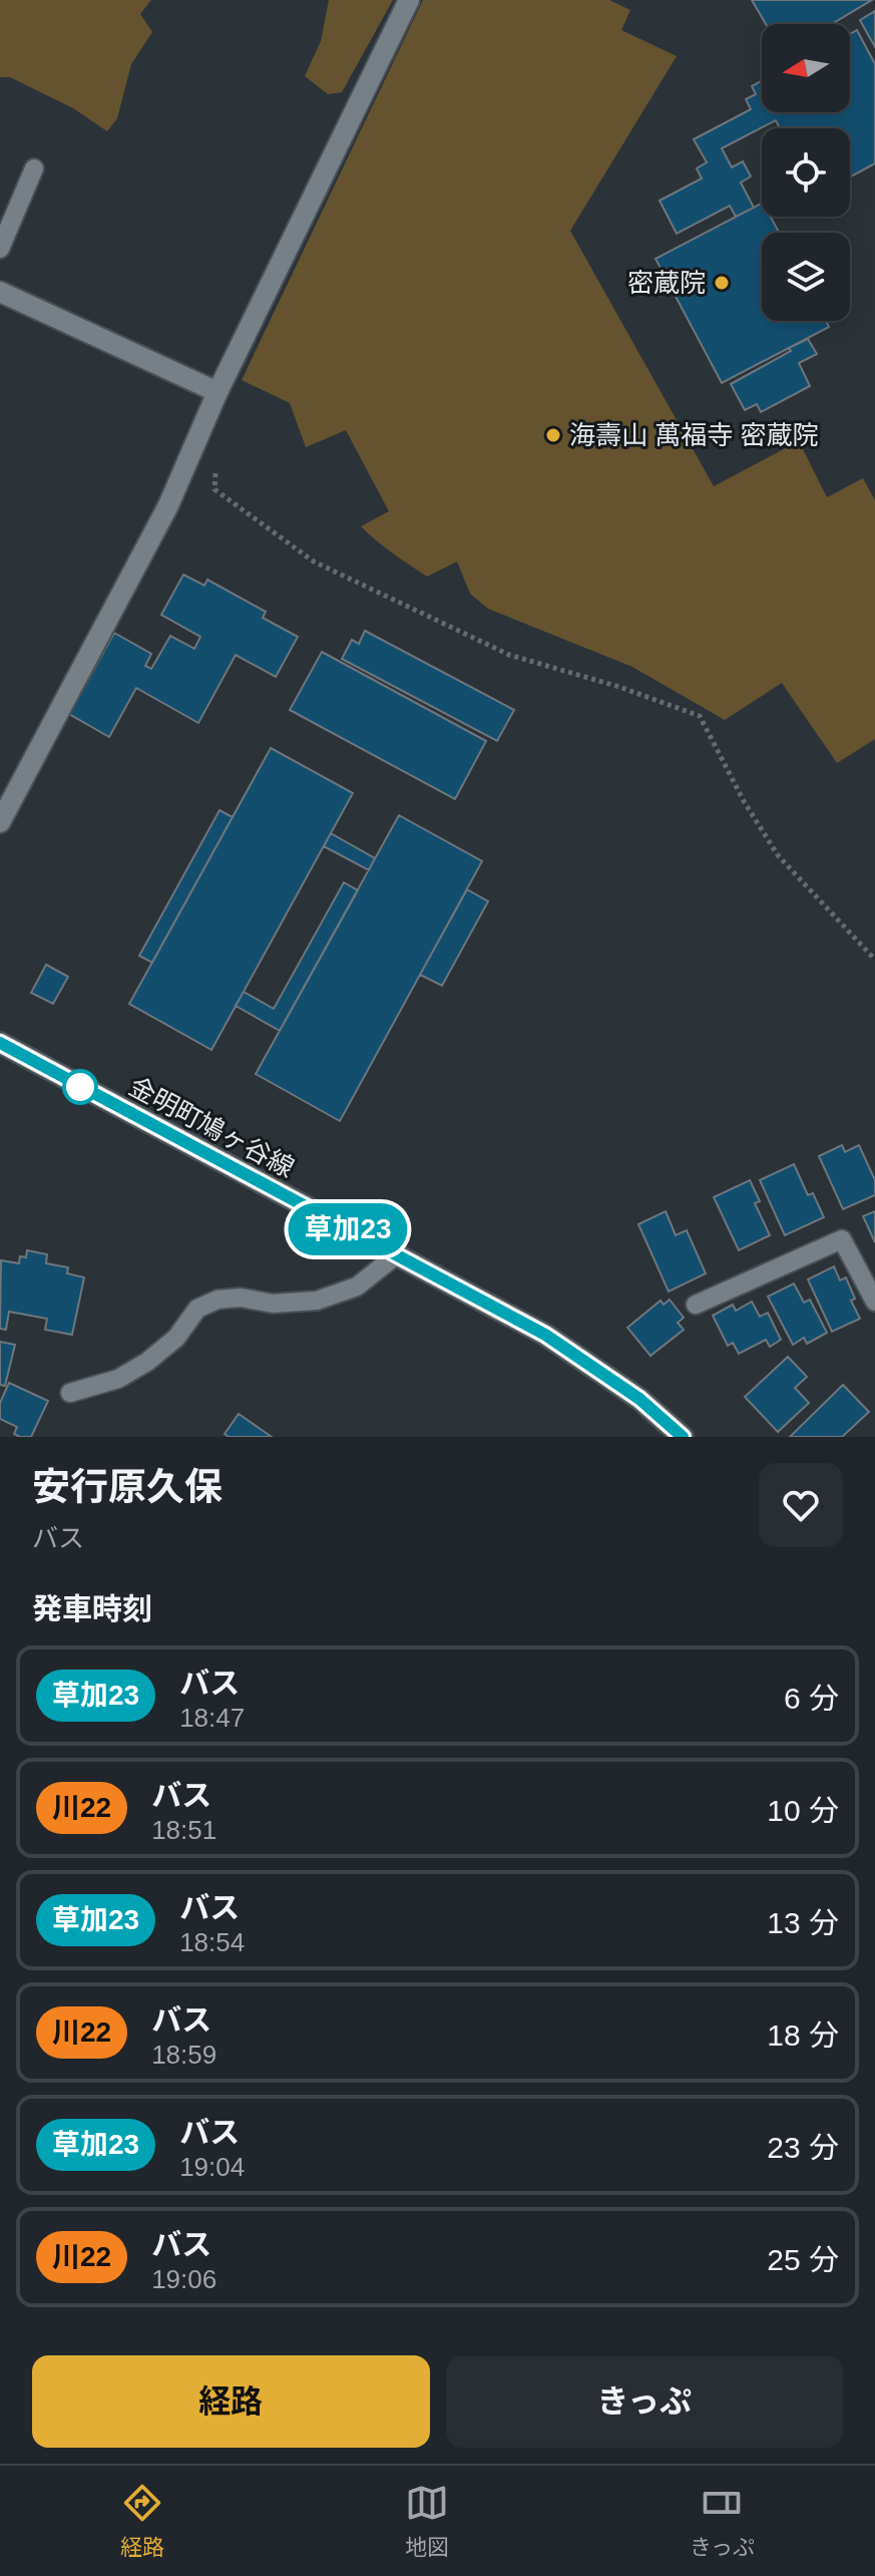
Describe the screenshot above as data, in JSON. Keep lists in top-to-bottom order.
{
  "streets": {
    "street": ["金明町鳩ヶ谷線"]
  },
  "places": ["密蔵院", "海壽山 萬福寺 密蔵院"],
  "lines": ["bus line 草加23"],
  "north": "left",
  "page": {
    "on_map": "草加23",
    "heading": [
      ["安行原久保", "バス"],
      "発車時刻"
    ],
    "list": [
      {
        "mark": "草加23",
        "name": "バス",
        "note": "18:47",
        "value": "6 分"
      },
      {
        "mark": "川22",
        "name": "バス",
        "note": "18:51",
        "value": "10 分"
      },
      {
        "mark": "草加23",
        "name": "バス",
        "note": "18:54",
        "value": "13 分"
      },
      {
        "mark": "川22",
        "name": "バス",
        "note": "18:59",
        "value": "18 分"
      },
      {
        "mark": "草加23",
        "name": "バス",
        "note": "19:04",
        "value": "23 分"
      },
      {
        "mark": "川22",
        "name": "バス",
        "note": "19:06",
        "value": "25 分"
      }
    ],
    "buttons": ["経路", "きっぷ"],
    "tabs": ["経路", "地図", "きっぷ"]
  }
}
